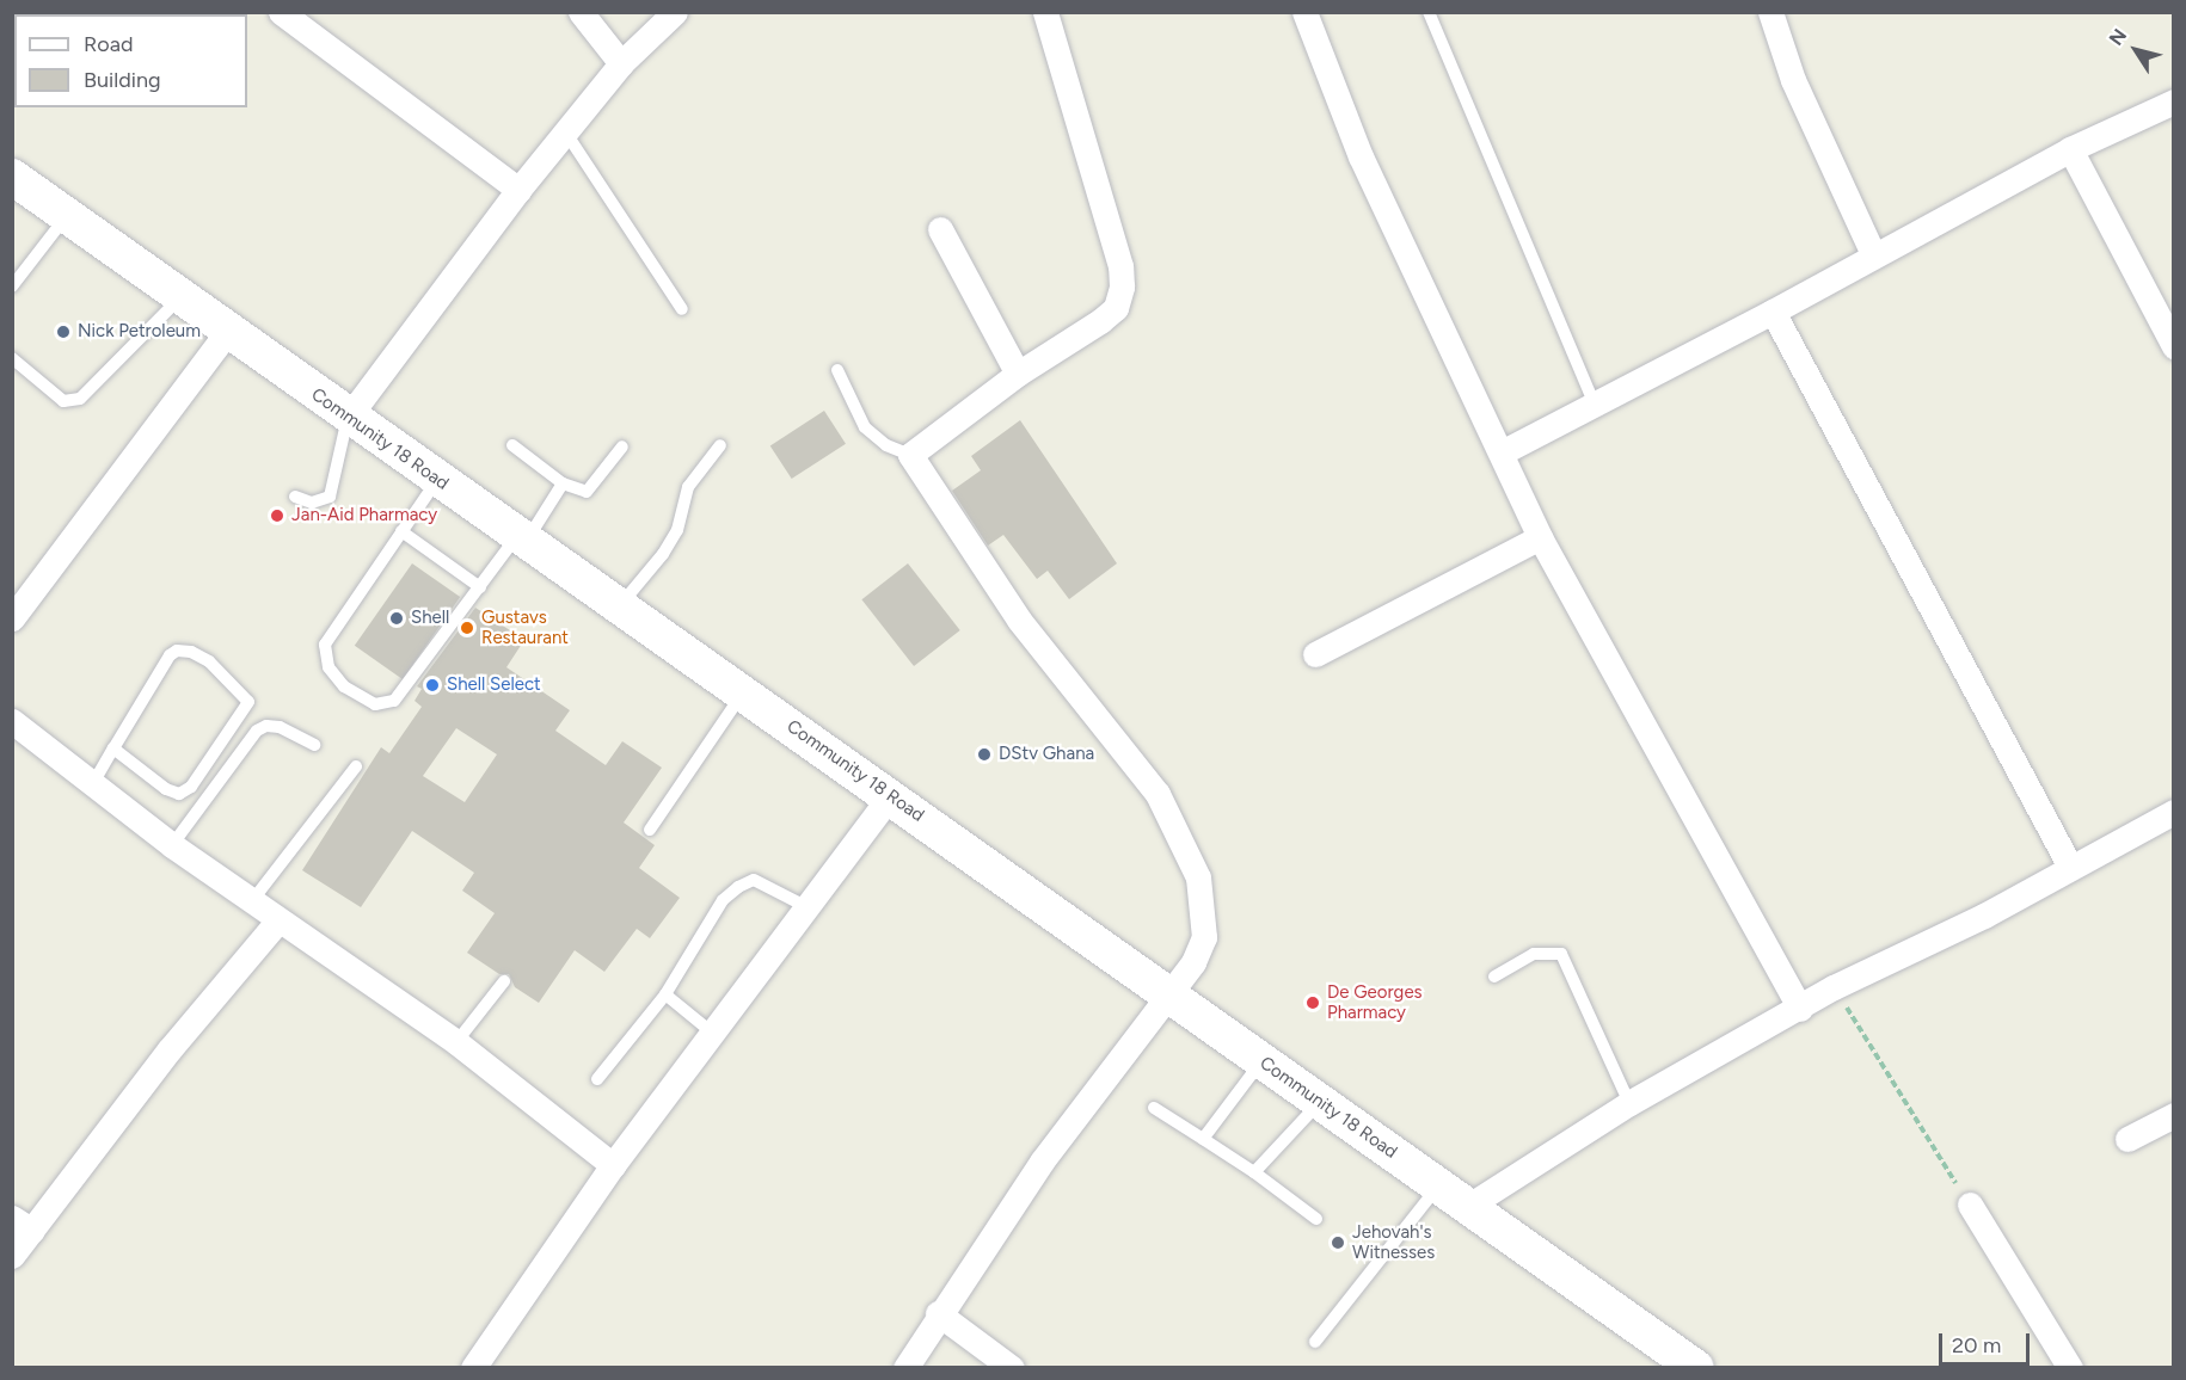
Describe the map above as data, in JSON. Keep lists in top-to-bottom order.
{
  "streets": {
    "main road": ["Community 18 Road"]
  },
  "places": [
    "Nick Petroleum",
    "Jan-Aid Pharmacy",
    "Shell",
    "Gustavs Restaurant",
    "Shell Select",
    "DStv Ghana",
    "De Georges Pharmacy",
    "Jehovah's Witnesses"
  ],
  "legend": ["Road", "Building"],
  "scale_bar": "20 m",
  "north": "top left"
}
